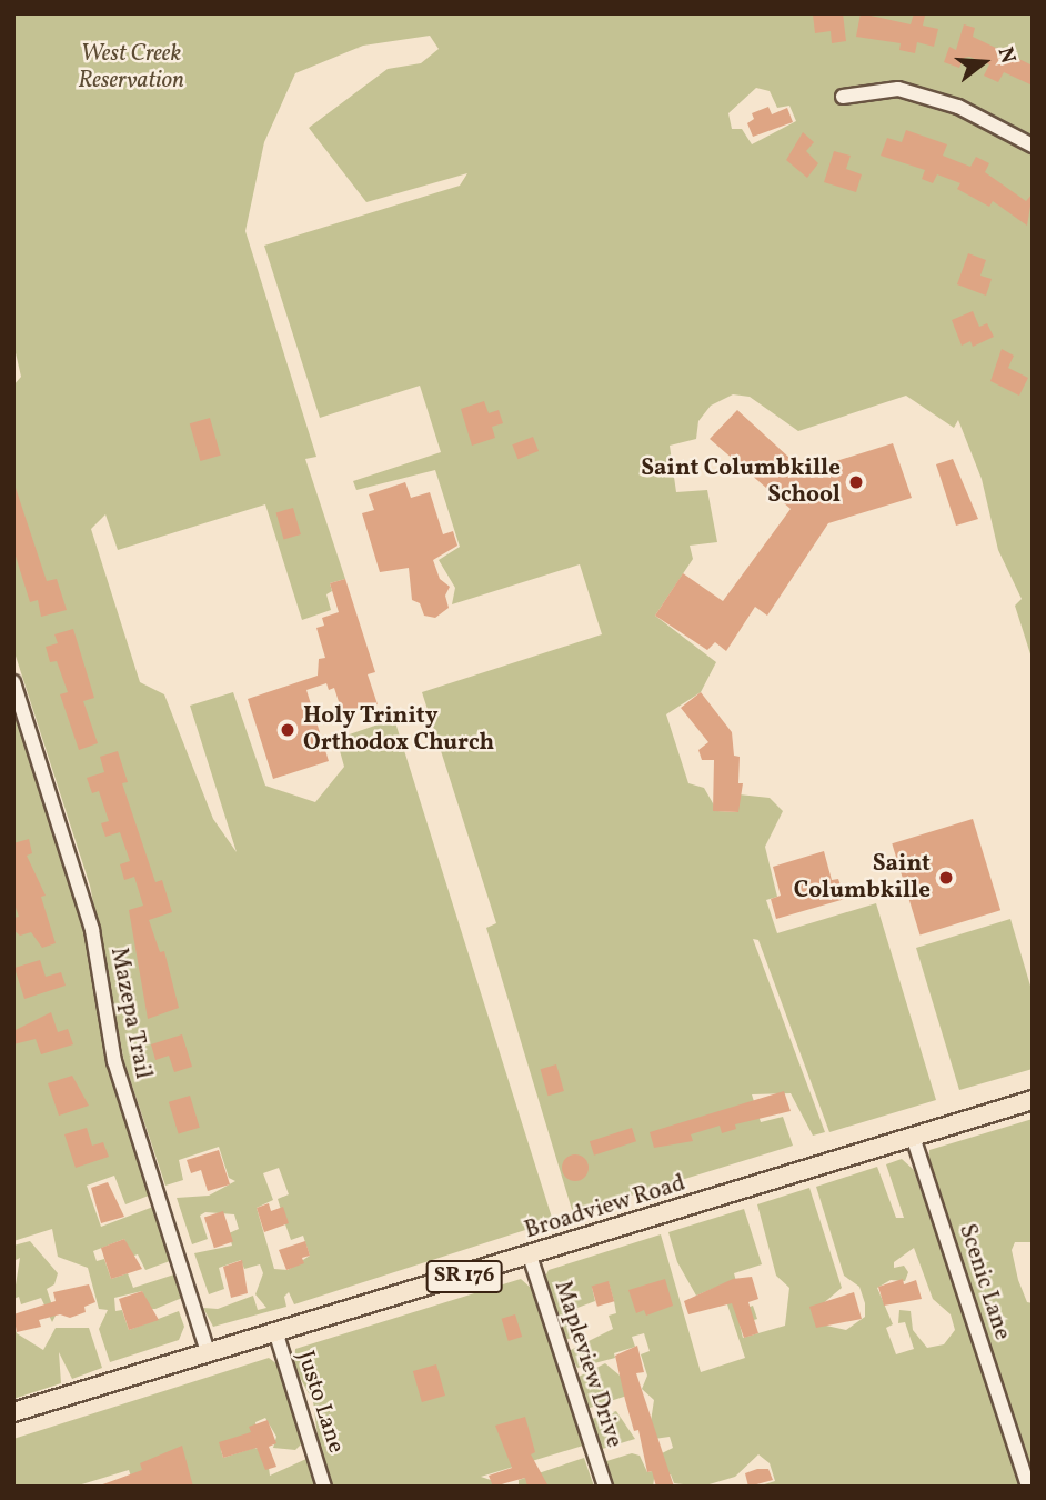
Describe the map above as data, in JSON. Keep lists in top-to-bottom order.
{
  "streets": {
    "main road": ["Broadview Road", "SR 176"],
    "street": [
      "Mazepa Trail",
      "Scenic Lane",
      "Mapleview Drive",
      "Justo Lane"
    ]
  },
  "crossings": [
    ["Mazepa Trail", "Broadview Road"],
    ["Broadview Road", "Scenic Lane"],
    ["Broadview Road", "Mapleview Drive"],
    ["Broadview Road", "Justo Lane"]
  ],
  "parks": ["West Creek Reservation"],
  "places": ["Saint Columbkille School", "Holy Trinity Orthodox Church", "Saint Columbkille"],
  "north": "right"
}
